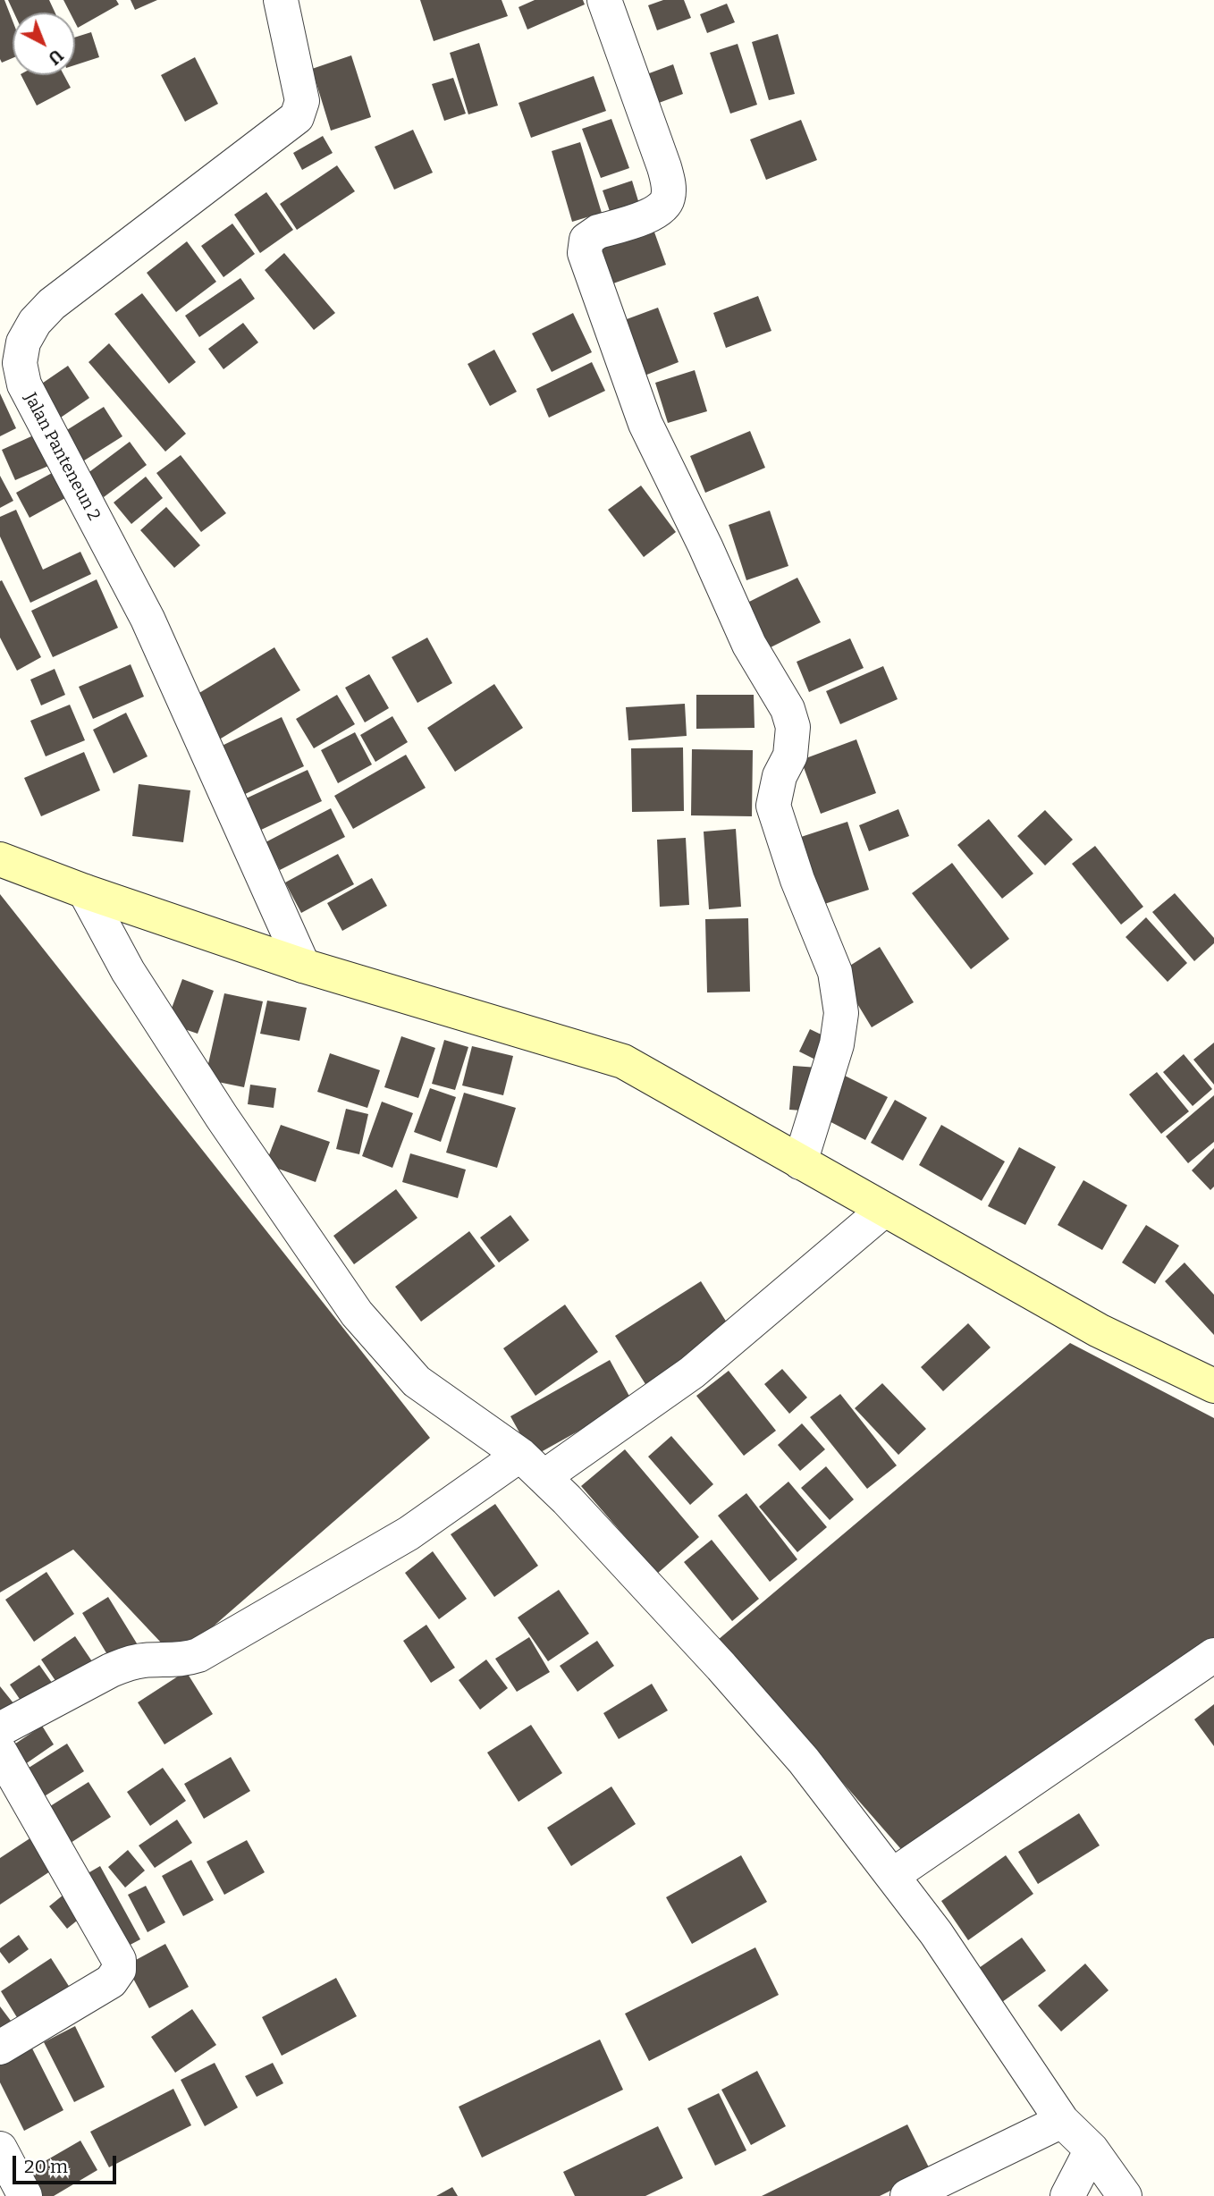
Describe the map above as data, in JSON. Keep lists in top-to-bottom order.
{
  "streets": {
    "street": ["Jalan Panteneun 2"]
  },
  "scale_bar": "20 m",
  "north": "bottom right"
}
